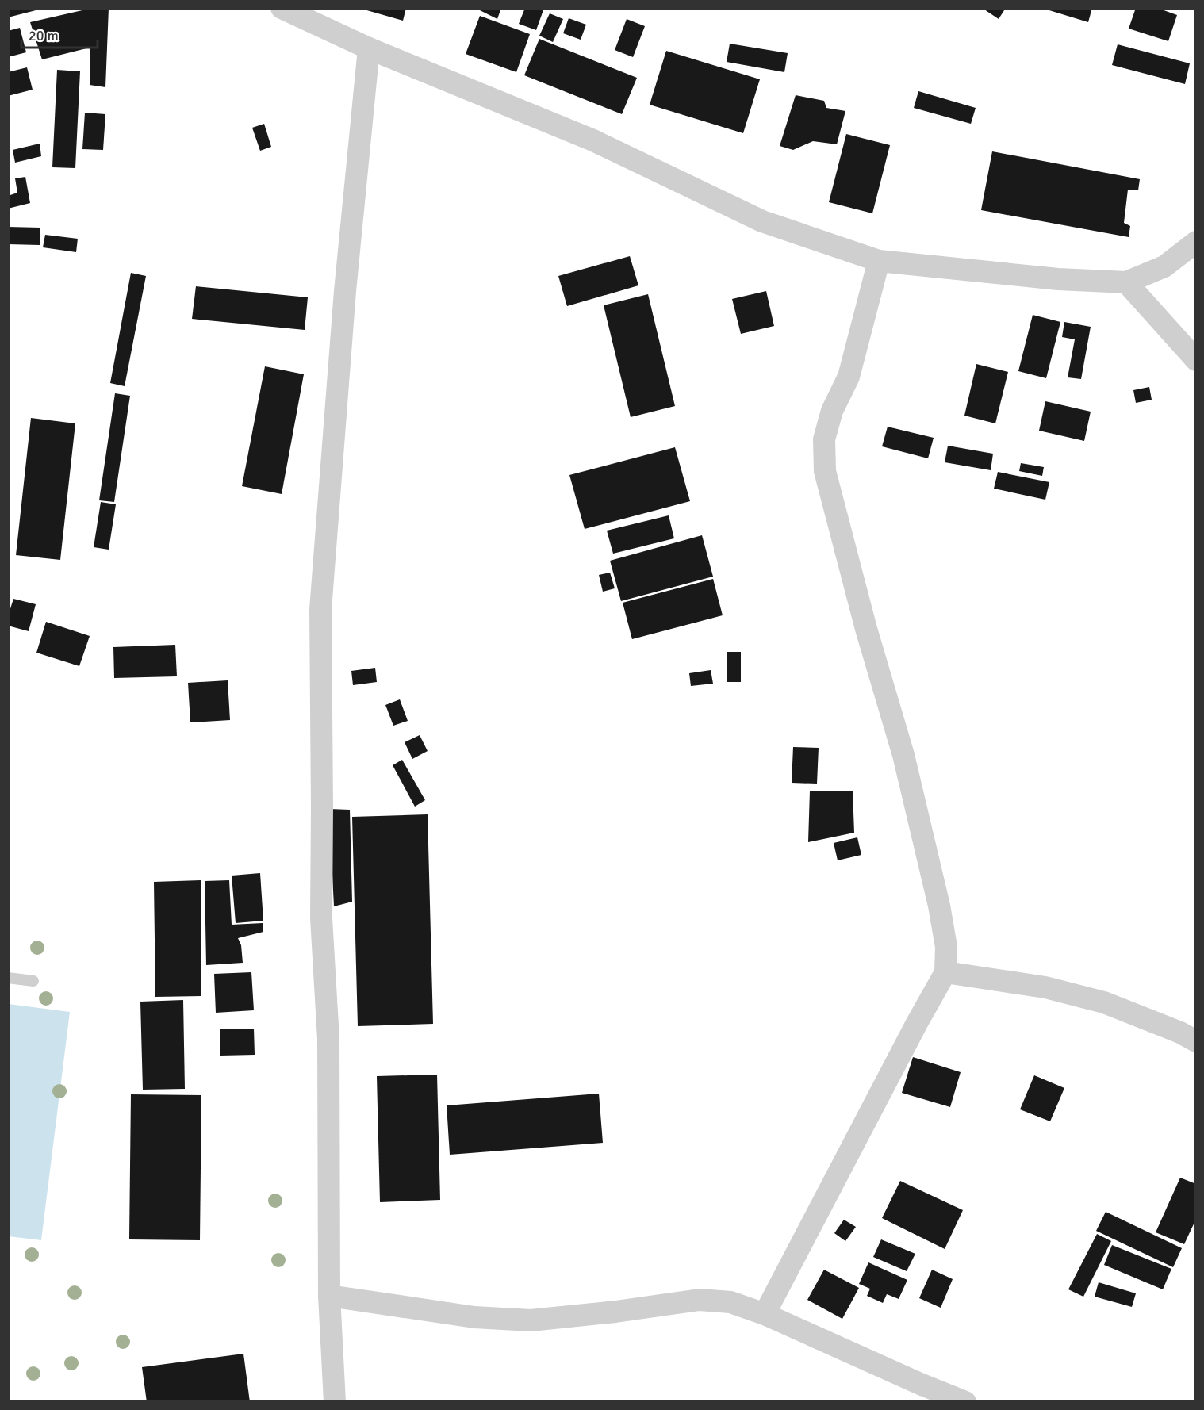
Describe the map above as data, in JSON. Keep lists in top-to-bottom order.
{
  "scale_bar": "20 m"
}
